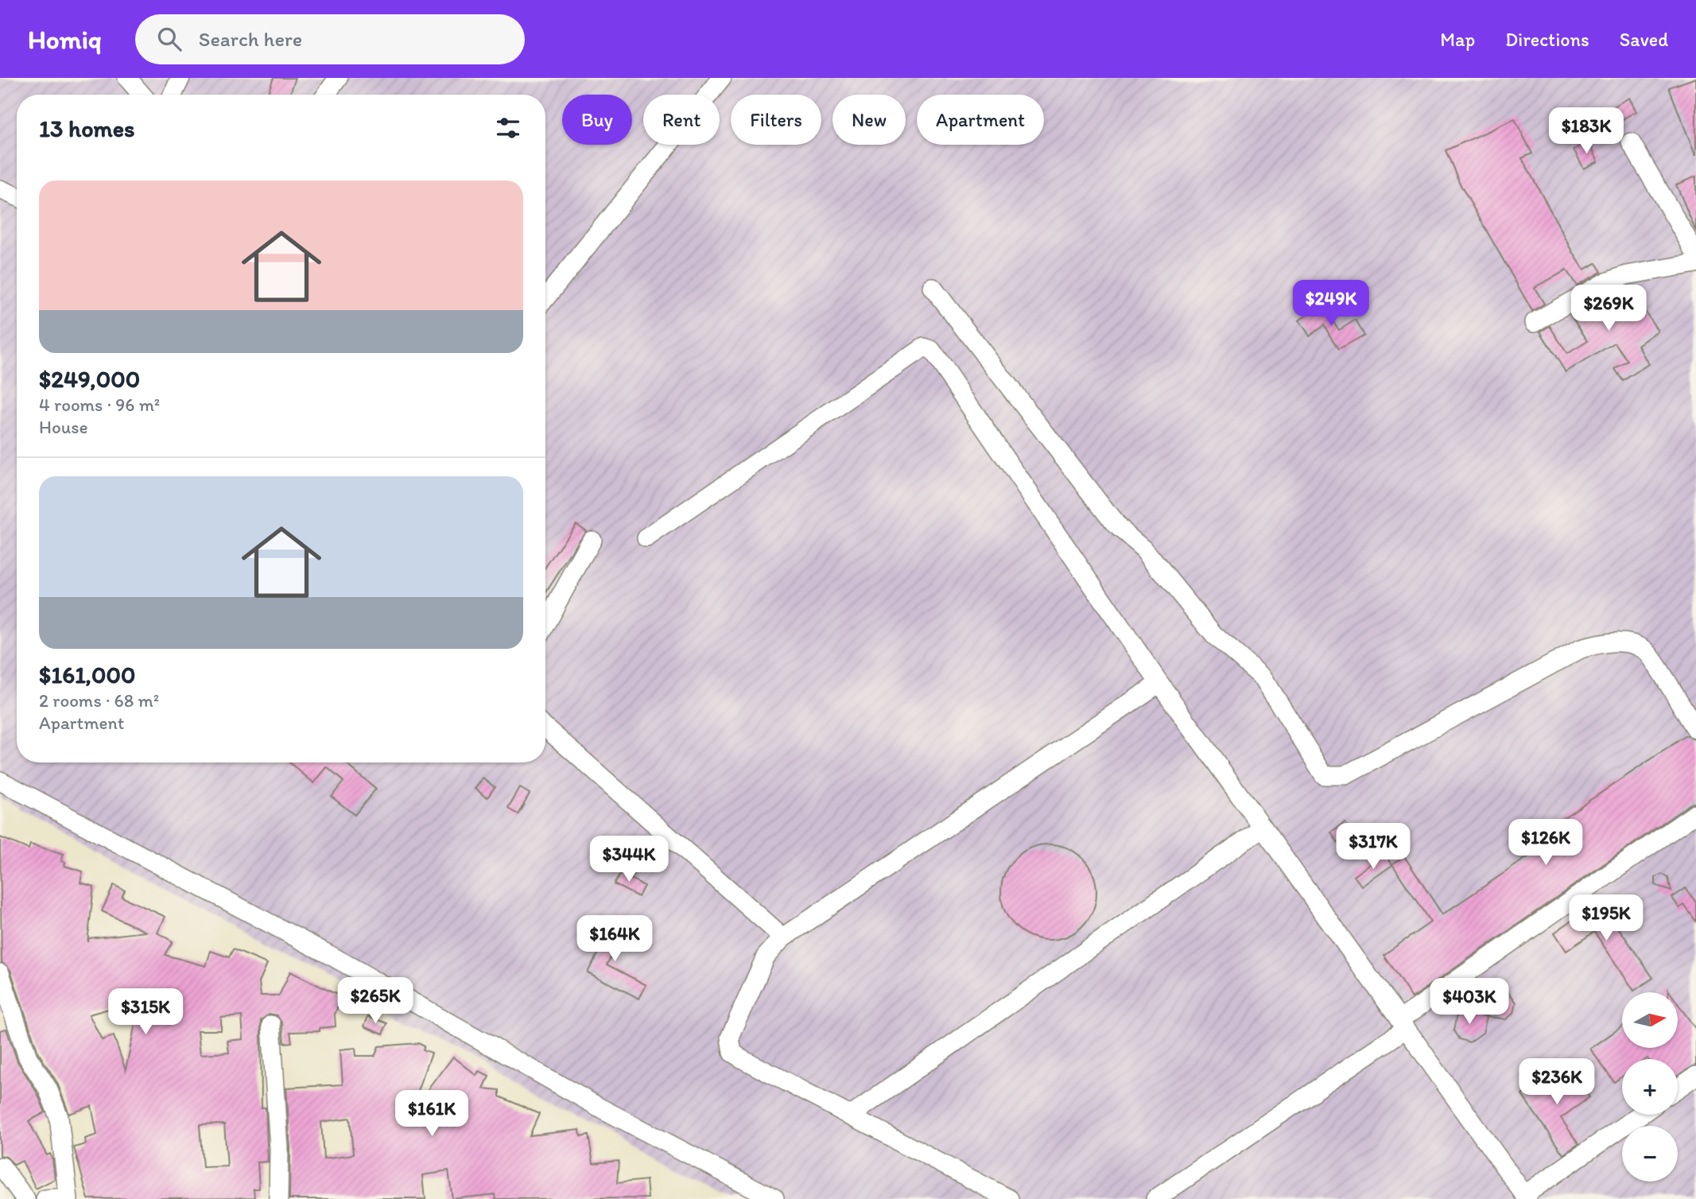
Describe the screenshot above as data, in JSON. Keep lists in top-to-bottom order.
{
  "north": "right",
  "page": {
    "header": "Homiq",
    "search": "Search here",
    "nav": ["Map", "Directions", "Saved"],
    "chip": [
      "Buy",
      "Rent",
      "Filters",
      "New",
      "Apartment"
    ],
    "heading": "13 homes",
    "price": [
      "$183K",
      "$249K",
      "$269K",
      "$126K",
      "$317K",
      "$344K",
      "$195K",
      "$164K",
      "$265K",
      "$403K",
      "$315K",
      "$236K",
      "$161K"
    ],
    "list": [
      {
        "name": "$249,000",
        "note": "4 rooms · 96 m² · House"
      },
      {
        "name": "$161,000",
        "note": "2 rooms · 68 m² · Apartment"
      }
    ],
    "map_buttons": ["+", "−"]
  }
}
